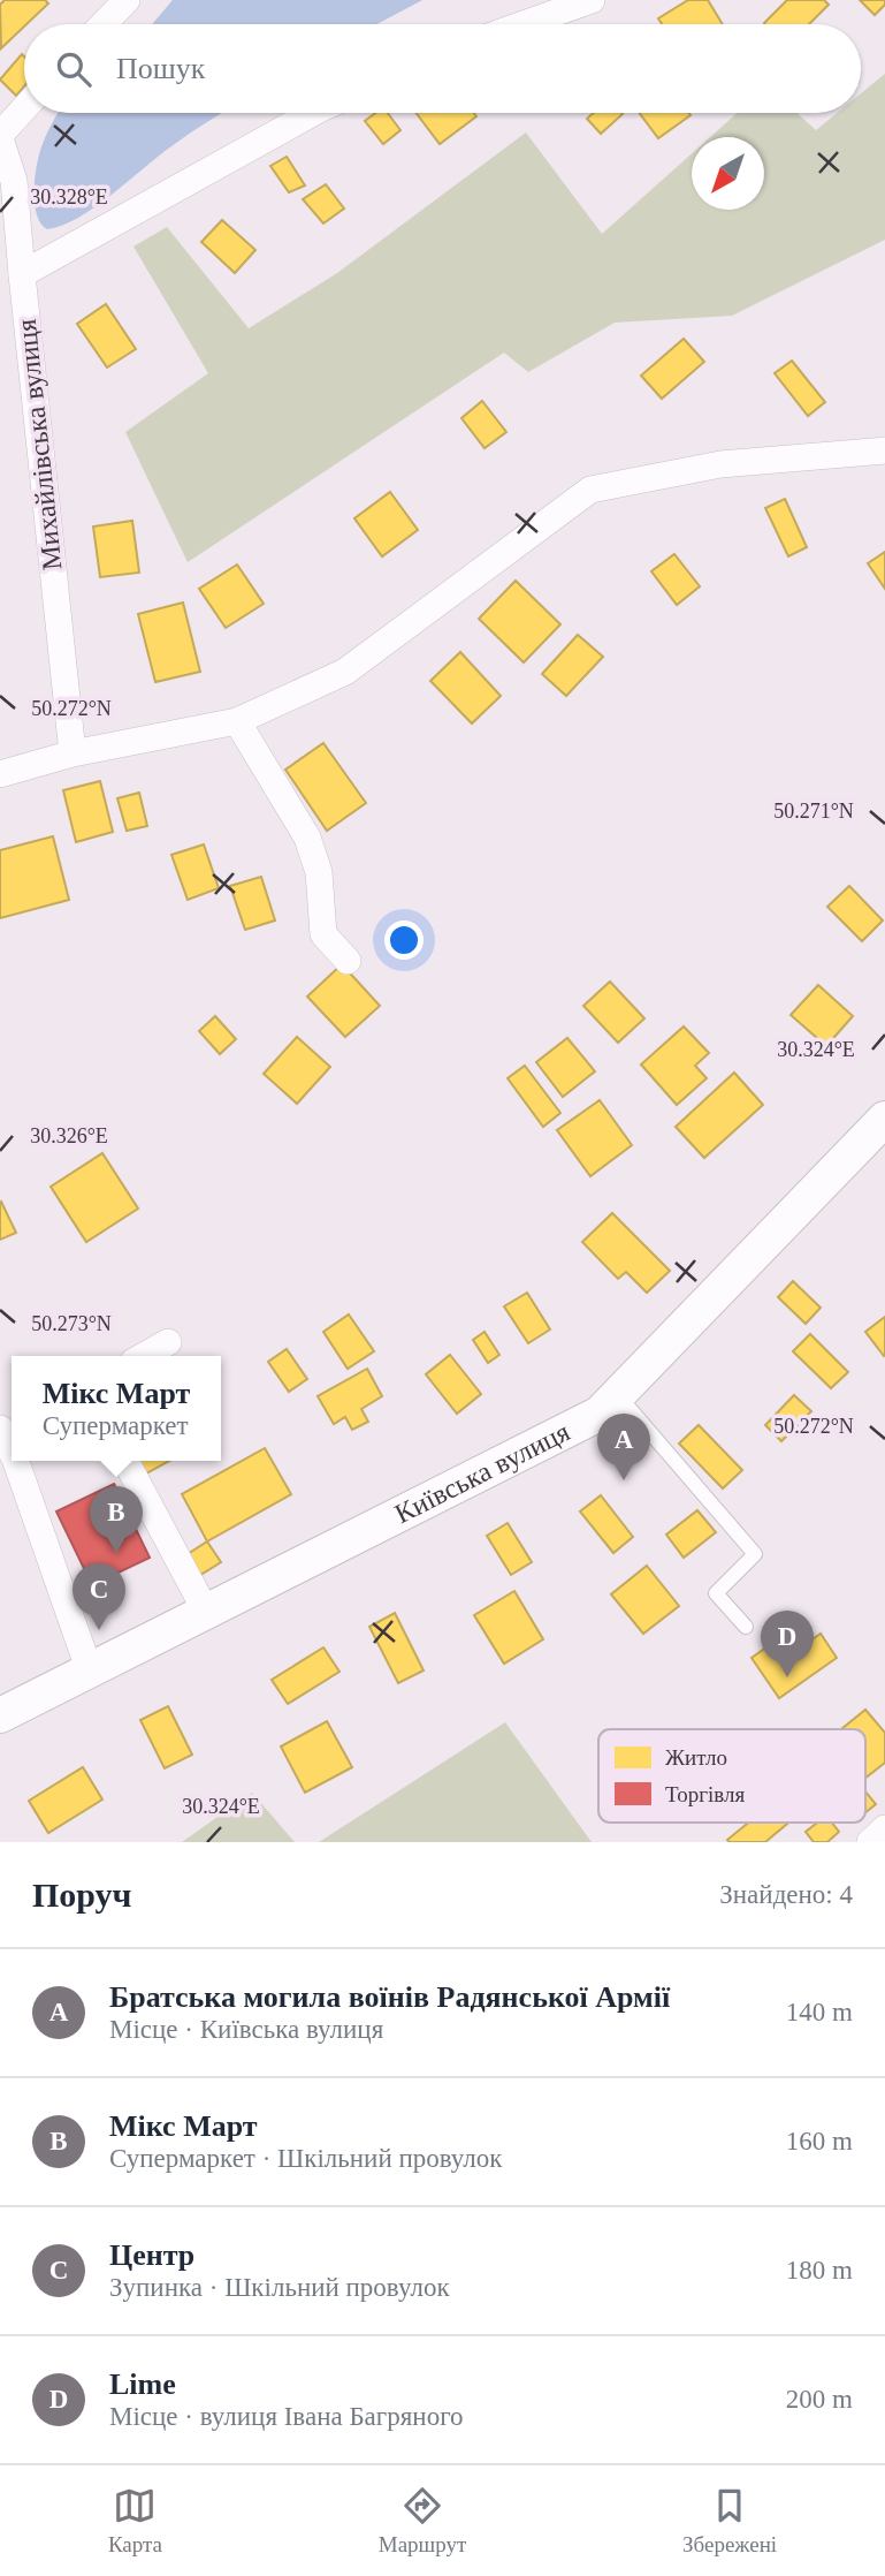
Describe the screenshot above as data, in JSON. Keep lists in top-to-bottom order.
{
  "streets": {
    "street": ["Михайлівська вулиця", "Київська вулиця"]
  },
  "legend": ["Житло", "Торгівля"],
  "north": "bottom left",
  "page": {
    "search": "Пошук",
    "popup": ["Мікс Март", "Супермаркет"],
    "pins": [
      "A",
      "B",
      "C",
      "D"
    ],
    "heading": ["Поруч", "Знайдено: 4"],
    "list": [
      {
        "mark": "A",
        "name": "Братська могила воїнів Радянської Армії",
        "note": "Місце · Київська вулиця",
        "value": "140 m"
      },
      {
        "mark": "B",
        "name": "Мікс Март",
        "note": "Супермаркет · Шкільний провулок",
        "value": "160 m"
      },
      {
        "mark": "C",
        "name": "Центр",
        "note": "Зупинка · Шкільний провулок",
        "value": "180 m"
      },
      {
        "mark": "D",
        "name": "Lime",
        "note": "Місце · вулиця Івана Багряного",
        "value": "200 m"
      }
    ],
    "nav": ["Карта", "Маршрут", "Збережені"]
  },
  "coordinates": [
    "30.328°E",
    "50.272°N",
    "50.271°N",
    "30.324°E",
    "30.326°E",
    "50.273°N"
  ]
}
